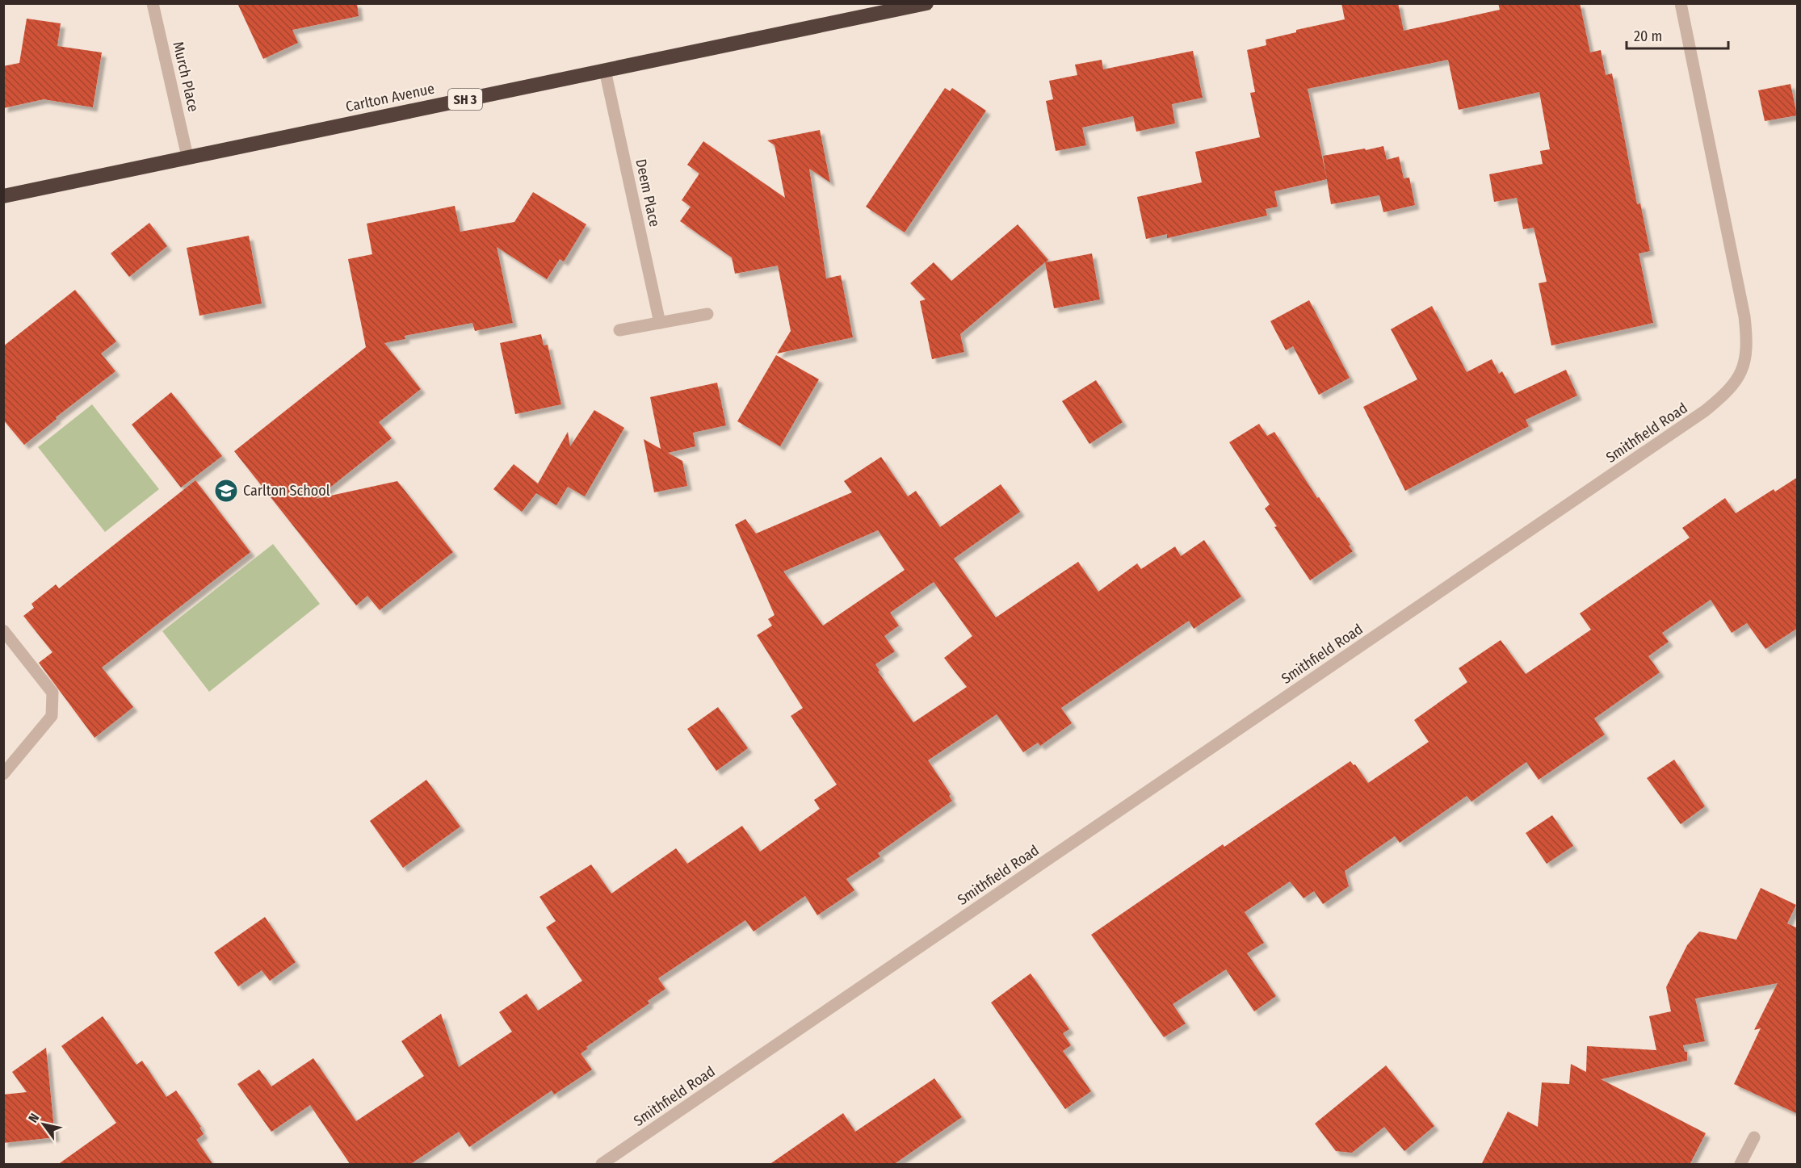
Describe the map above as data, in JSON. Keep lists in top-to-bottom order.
{
  "streets": {
    "highway": ["Carlton Avenue", "SH 3"],
    "street": ["Murch Place", "Deem Place", "Smithfield Road"]
  },
  "crossings": [
    ["Murch Place", "Carlton Avenue"],
    ["Carlton Avenue", "Deem Place"]
  ],
  "places": {
    "school or university": ["Carlton School"]
  },
  "scale_bar": "20 m",
  "north": "top left"
}
